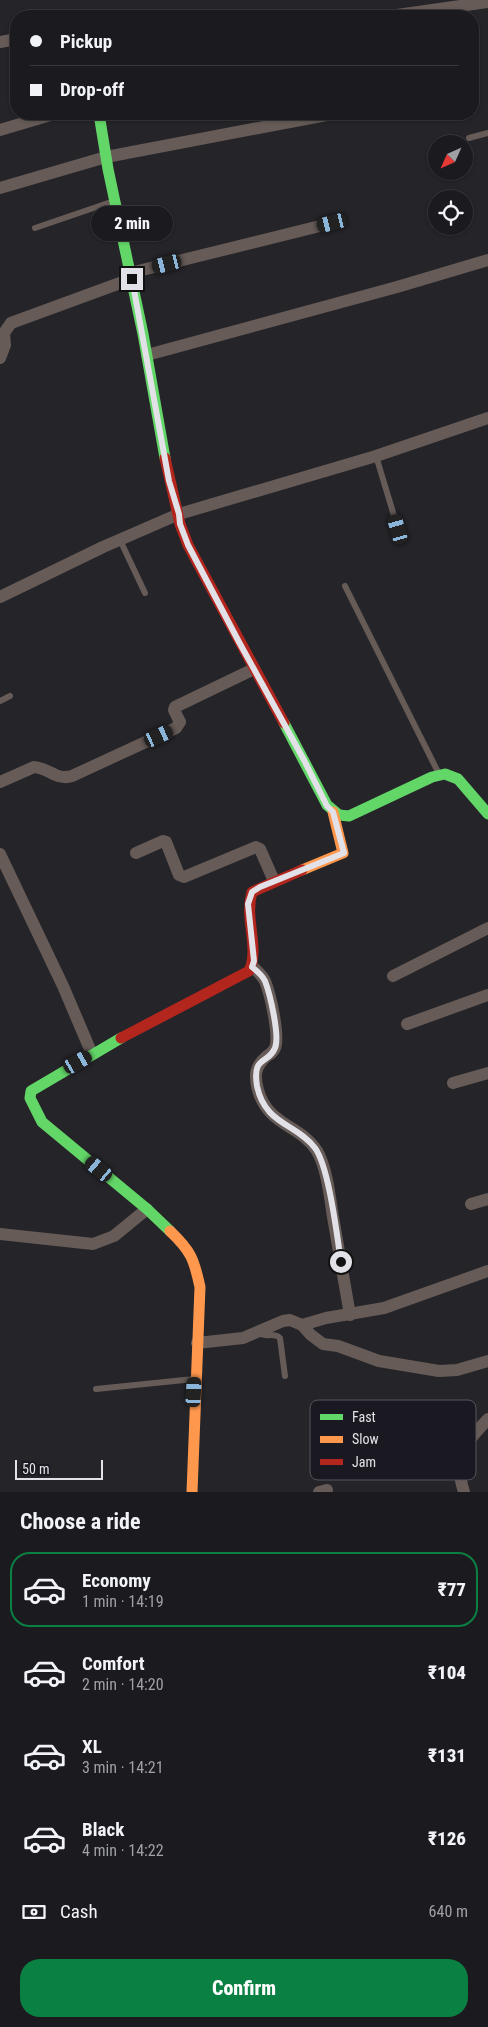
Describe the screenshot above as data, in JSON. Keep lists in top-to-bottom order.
{
  "legend": ["Fast", "Slow", "Jam"],
  "scale_bar": "50 m",
  "north": "bottom left",
  "page": {
    "banner": ["Pickup", "Drop-off"],
    "bubble": "2 min",
    "scale": "50 m",
    "heading": "Choose a ride",
    "list": [
      {
        "name": "Economy",
        "note": "1 min · 14:19",
        "value": "₹77"
      },
      {
        "name": "Comfort",
        "note": "2 min · 14:20",
        "value": "₹104"
      },
      {
        "name": "XL",
        "note": "3 min · 14:21",
        "value": "₹131"
      },
      {
        "name": "Black",
        "note": "4 min · 14:22",
        "value": "₹126"
      }
    ],
    "pay": ["Cash", "640 m"],
    "buttons": "Confirm"
  }
}
